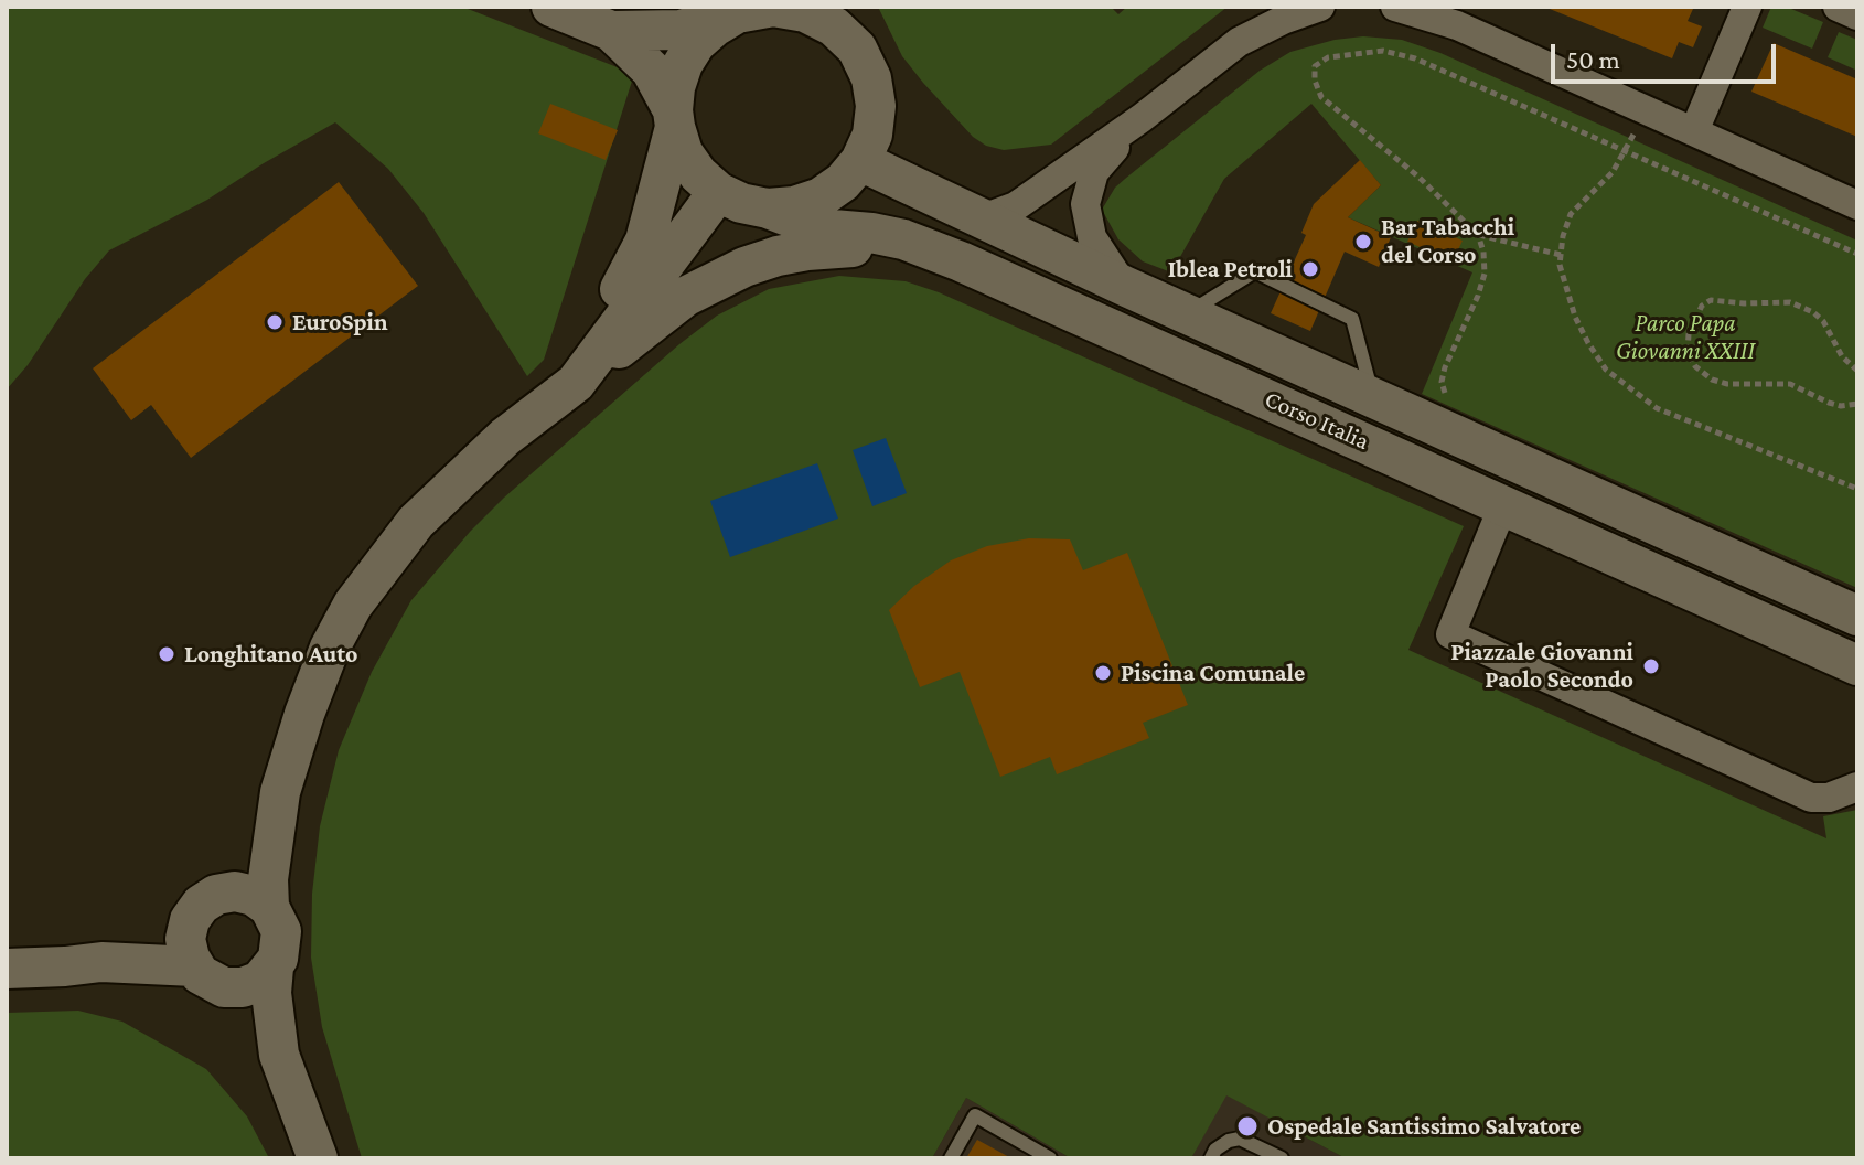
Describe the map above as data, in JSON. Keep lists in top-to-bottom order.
{
  "streets": {
    "street": ["Corso Italia"]
  },
  "parks": ["Parco Papa Giovanni XXIII"],
  "places": [
    "Bar Tabacchi del Corso",
    "Iblea Petroli",
    "EuroSpin",
    "Longhitano Auto",
    "Piazzale Giovanni Paolo Secondo",
    "Piscina Comunale",
    "Ospedale Santissimo Salvatore"
  ],
  "scale_bar": "50 m"
}
